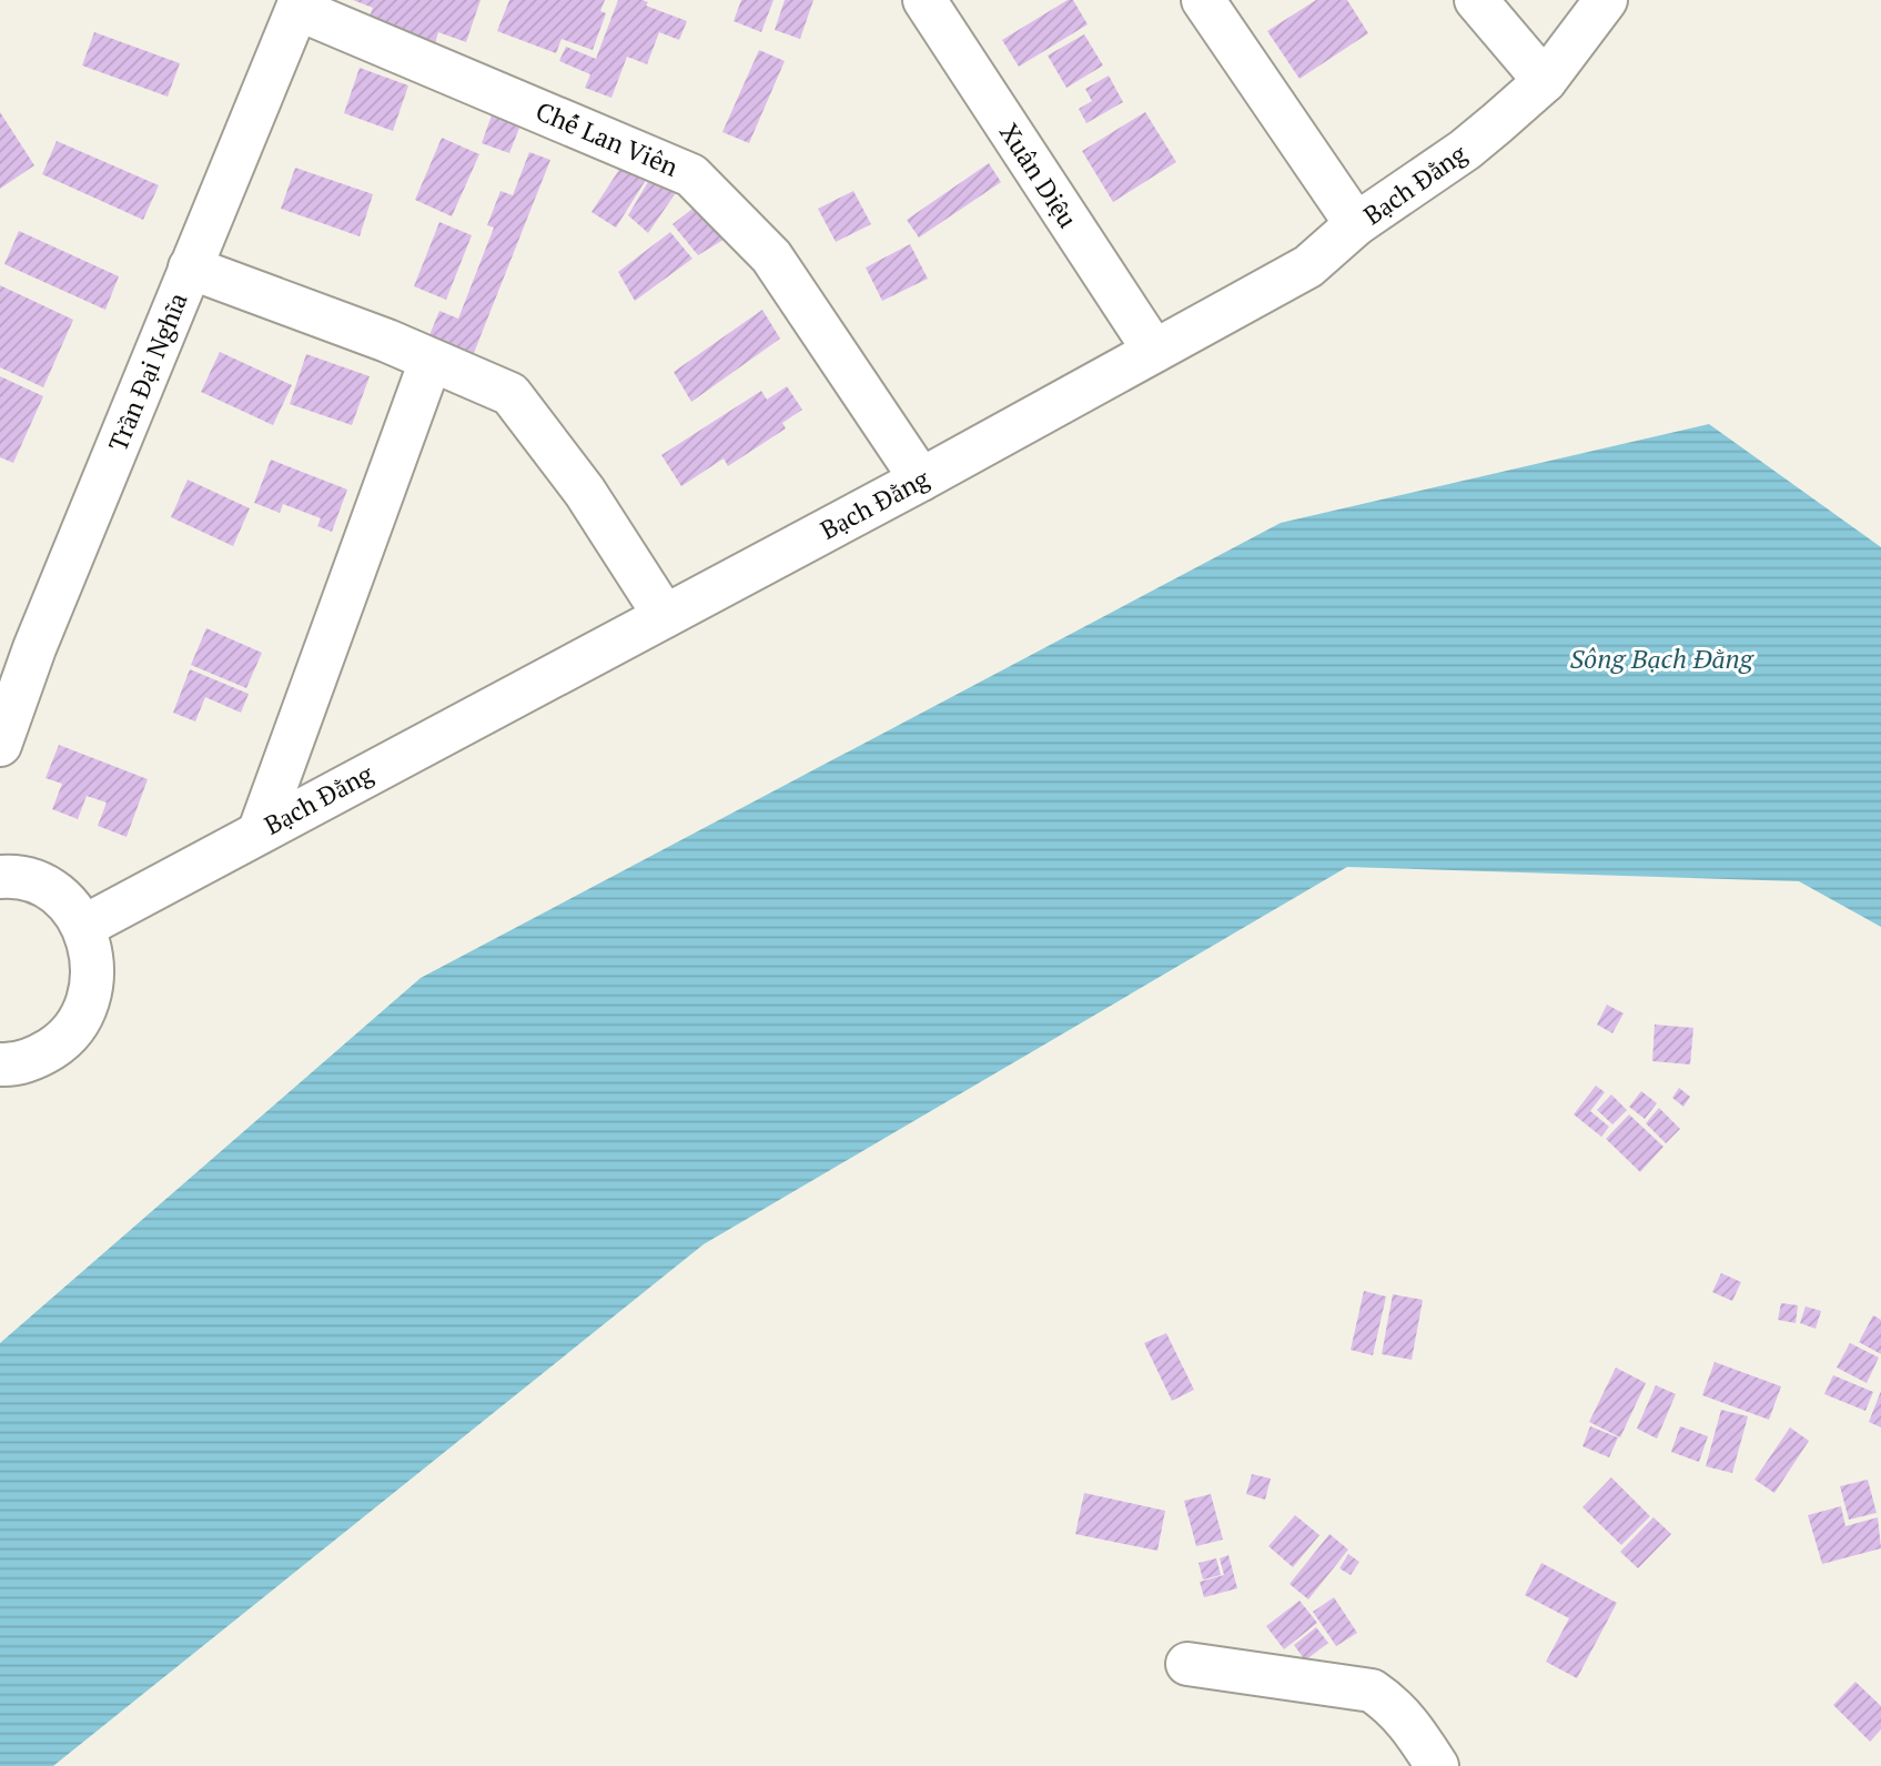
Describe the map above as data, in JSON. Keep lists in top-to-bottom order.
{
  "streets": {
    "street": [
      "Chế Lan Viên",
      "Xuân Diệu",
      "Bạch Đằng",
      "Trần Đại Nghĩa"
    ]
  },
  "crossings": [
    ["Chế Lan Viên", "Bạch Đằng"],
    ["Chế Lan Viên", "Trần Đại Nghĩa"],
    ["Xuân Diệu", "Bạch Đằng"]
  ],
  "water": ["Sông Bạch Đằng"]
}
